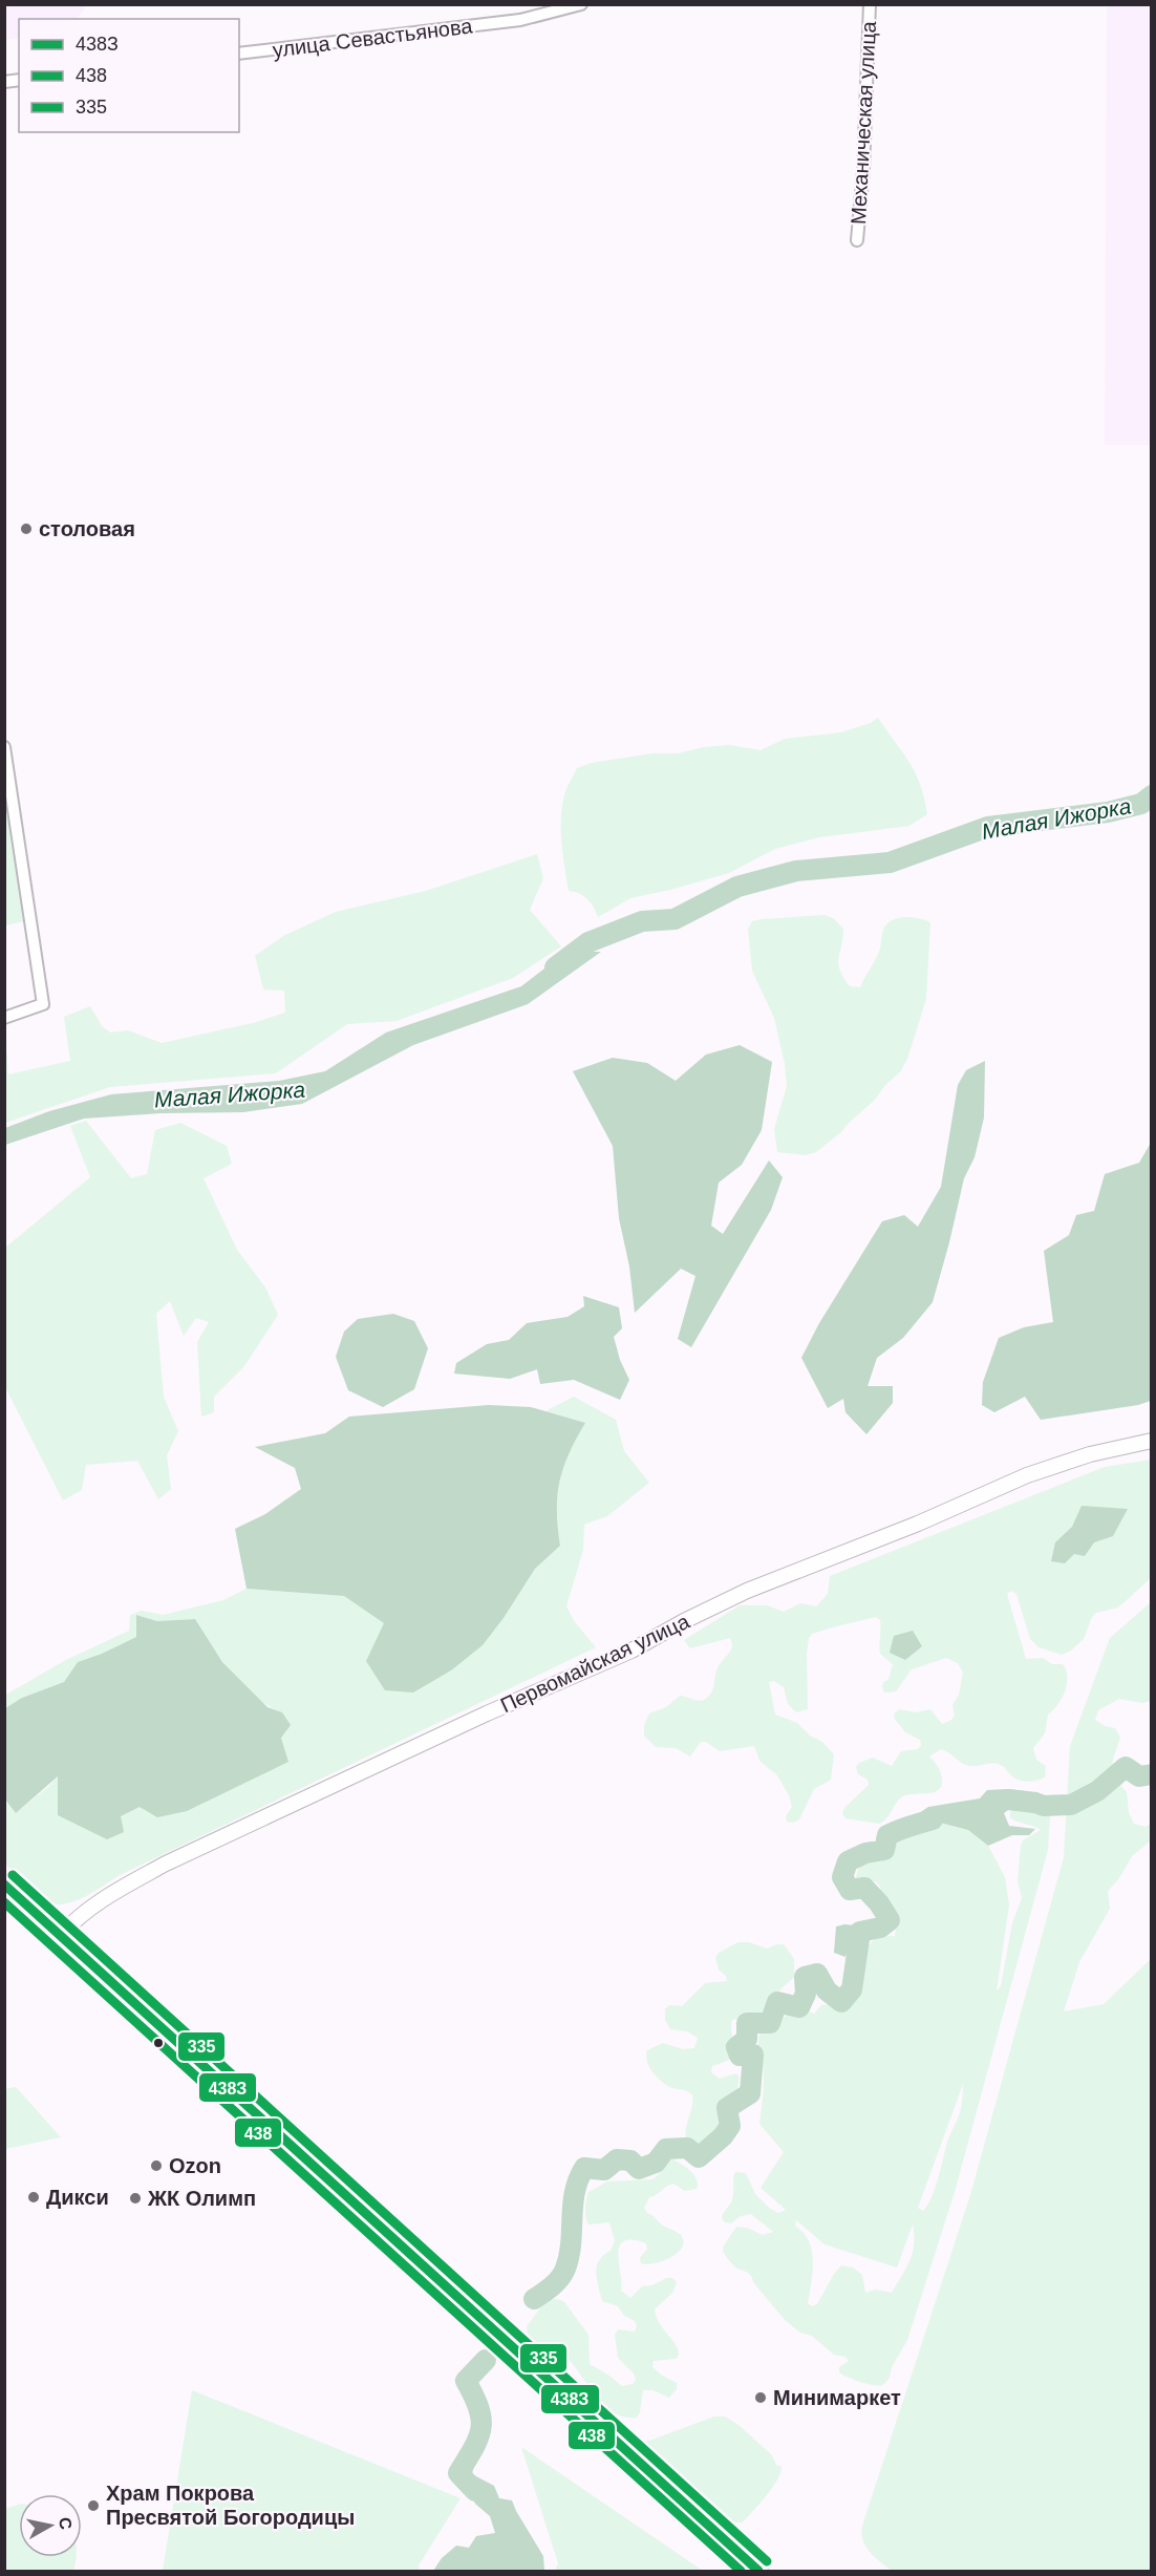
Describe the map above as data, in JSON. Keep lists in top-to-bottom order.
{
  "streets": {
    "street": ["улица Севастьянова", "Механическая улица", "Первомайская улица"]
  },
  "water": ["Малая Ижорка"],
  "places": [
    "столовая",
    "Ozon",
    "Дикси",
    "ЖК Олимп",
    "Минимаркет",
    "Храм Покрова Пресвятой Богородицы"
  ],
  "lines": ["transit line 335", "transit line 438З", "transit line 438"],
  "legend": ["438З", "438", "335"],
  "north": "right"
}
